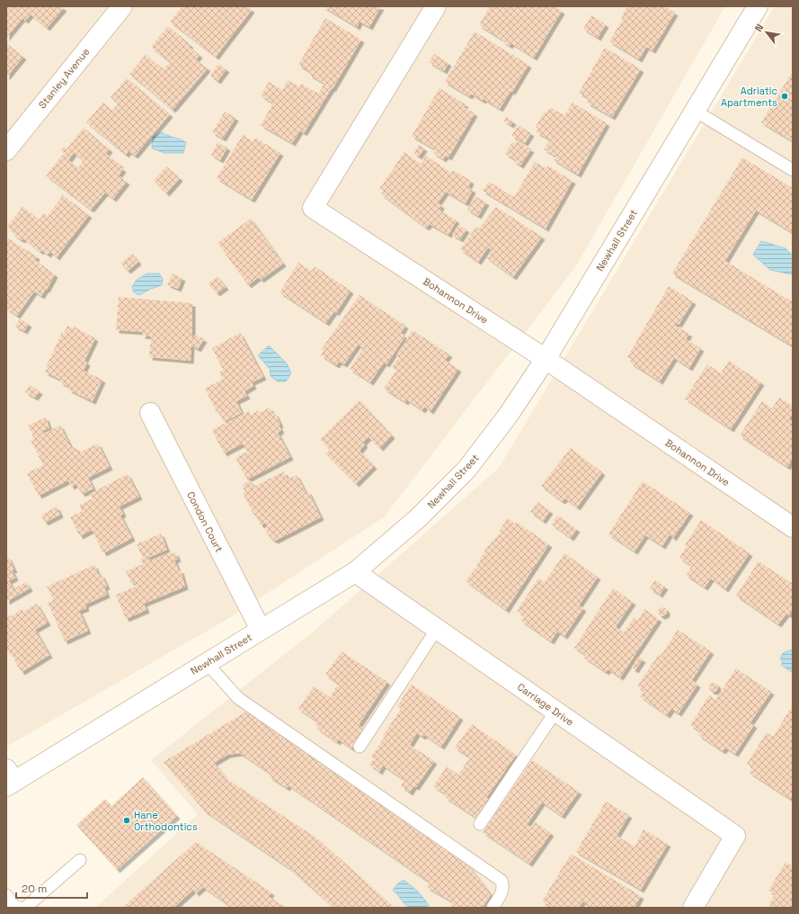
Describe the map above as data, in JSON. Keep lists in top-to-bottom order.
{
  "streets": {
    "street": [
      "Stanley Avenue",
      "Newhall Street",
      "Bohannon Drive",
      "Condon Court",
      "Carriage Drive"
    ]
  },
  "crossings": [
    ["Newhall Street", "Bohannon Drive"],
    ["Newhall Street", "Condon Court"],
    ["Newhall Street", "Carriage Drive"]
  ],
  "places": ["Adriatic Apartments", "Hane Orthodontics"],
  "scale_bar": "20 m",
  "north": "top left"
}
